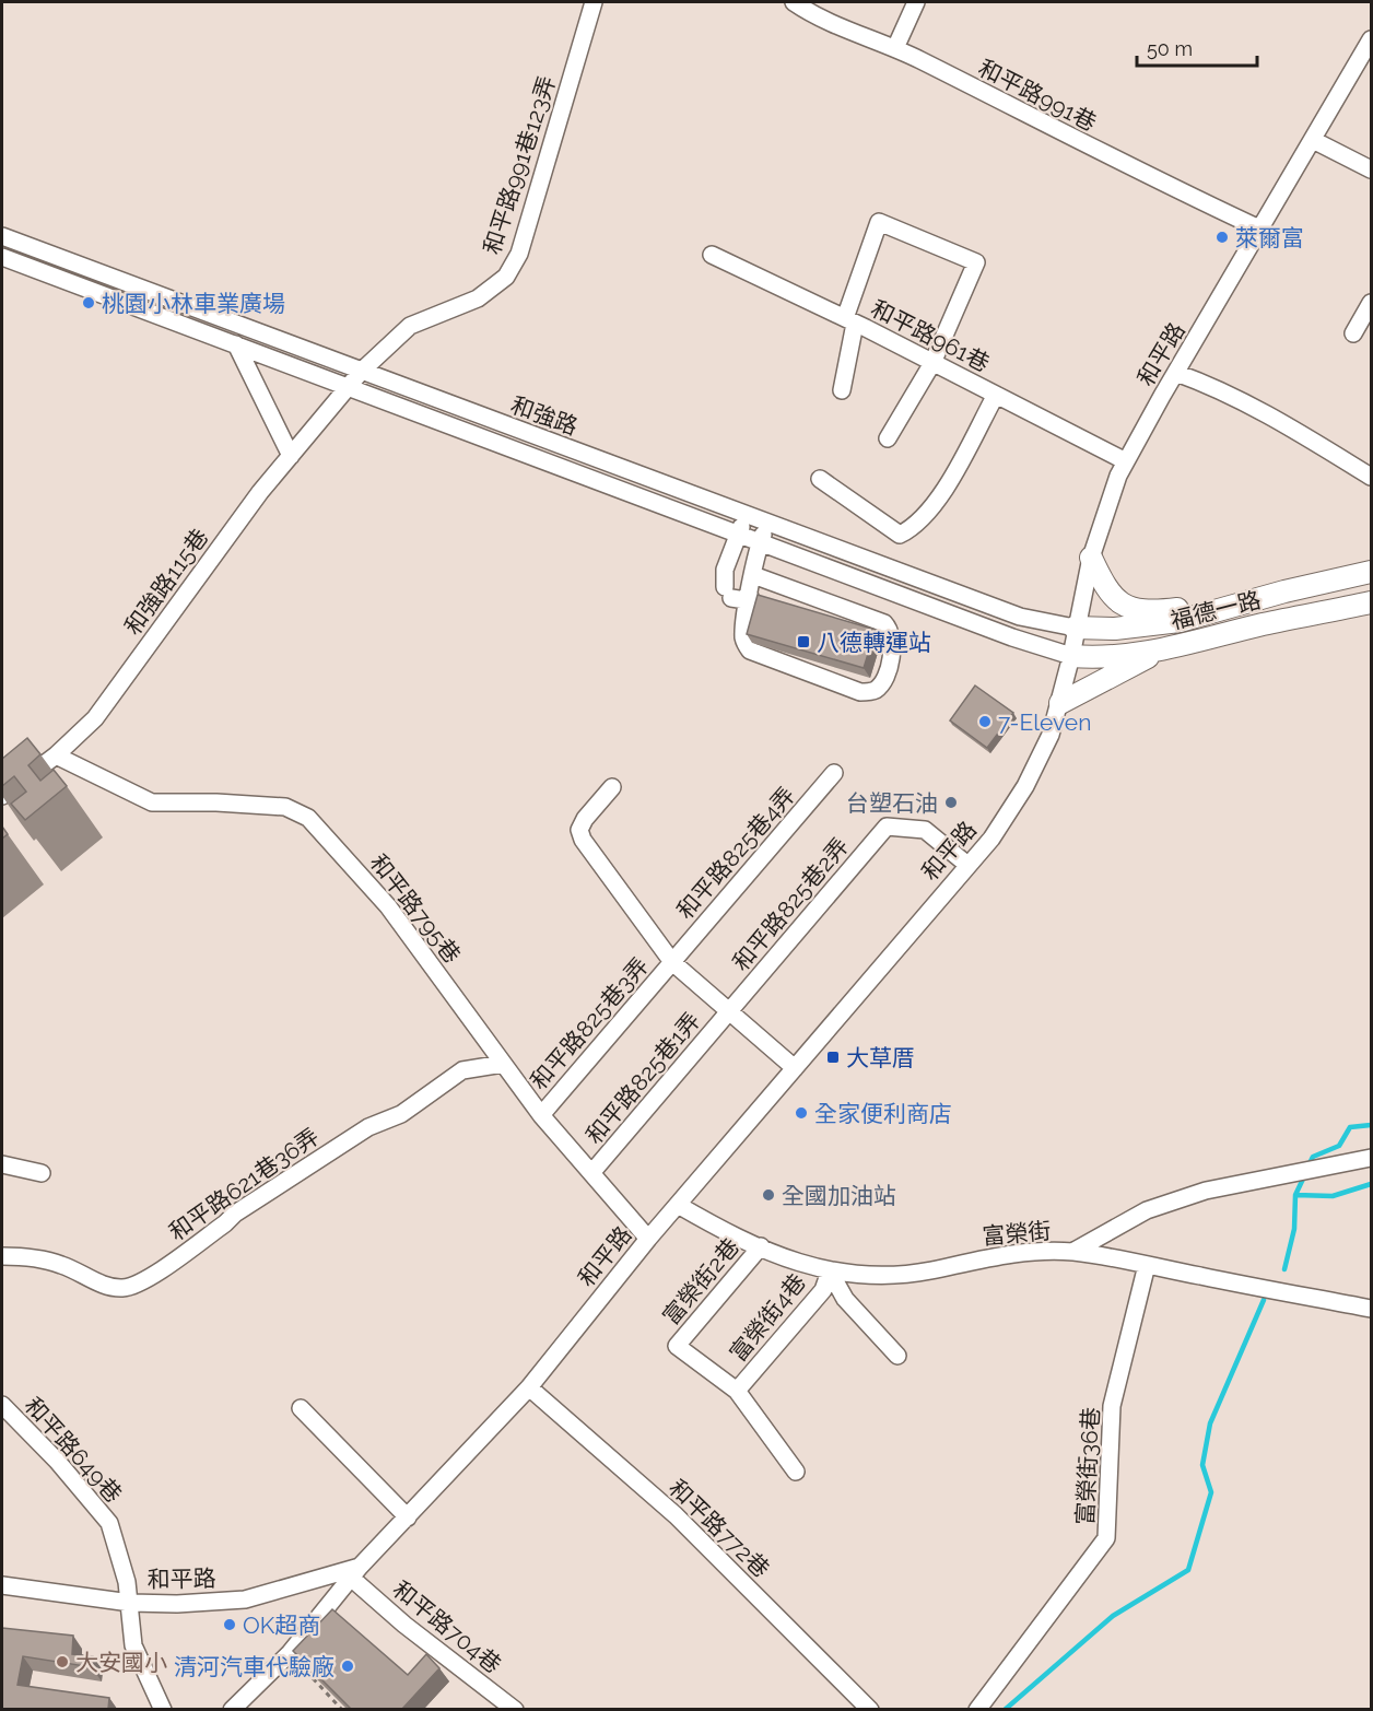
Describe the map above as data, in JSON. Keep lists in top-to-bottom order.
{
  "streets": {
    "main road": ["福德一路"],
    "street": [
      "和平路991巷",
      "和平路991巷123弄",
      "和平路961巷",
      "和平路",
      "和強路",
      "和強路115巷",
      "和平路825巷4弄",
      "和平路825巷2弄",
      "和平路795巷",
      "和平路825巷3弄",
      "和平路825巷1弄",
      "和平路621巷36弄",
      "富榮街",
      "富榮街2巷",
      "富榮街4巷",
      "和平路649巷",
      "富榮街36巷",
      "和平路772巷",
      "和平路704巷"
    ]
  },
  "crossings": [
    ["和平路991巷", "和平路"],
    ["和平路991巷123弄", "和強路"],
    ["和平路991巷123弄", "和強路115巷"],
    ["和平路961巷", "和平路"],
    ["和平路", "和強路"],
    ["和平路", "福德一路"],
    ["和平路", "和平路825巷2弄"],
    ["和平路", "和平路795巷"],
    ["和平路", "富榮街"],
    ["和平路", "和平路649巷"],
    ["和平路", "和平路772巷"],
    ["和平路", "和平路704巷"],
    ["和強路", "和強路115巷"],
    ["和強路", "福德一路"],
    ["和強路115巷", "和平路795巷"],
    ["和平路825巷4弄", "和平路825巷3弄"],
    ["和平路825巷2弄", "和平路825巷1弄"],
    ["和平路795巷", "和平路825巷3弄"],
    ["和平路795巷", "和平路825巷1弄"],
    ["和平路795巷", "和平路621巷36弄"],
    ["富榮街", "富榮街2巷"],
    ["富榮街", "富榮街4巷"],
    ["富榮街", "富榮街36巷"],
    ["富榮街2巷", "富榮街4巷"]
  ],
  "places": {
    "other": [
      "萊爾富",
      "桃園小林車業廣場",
      "7-Eleven",
      "台塑石油",
      "全家便利商店",
      "全國加油站",
      "OK超商",
      "大安國小",
      "清河汽車代驗廠"
    ],
    "transit": ["八德轉運站", "大草厝"]
  },
  "scale_bar": "50 m"
}
